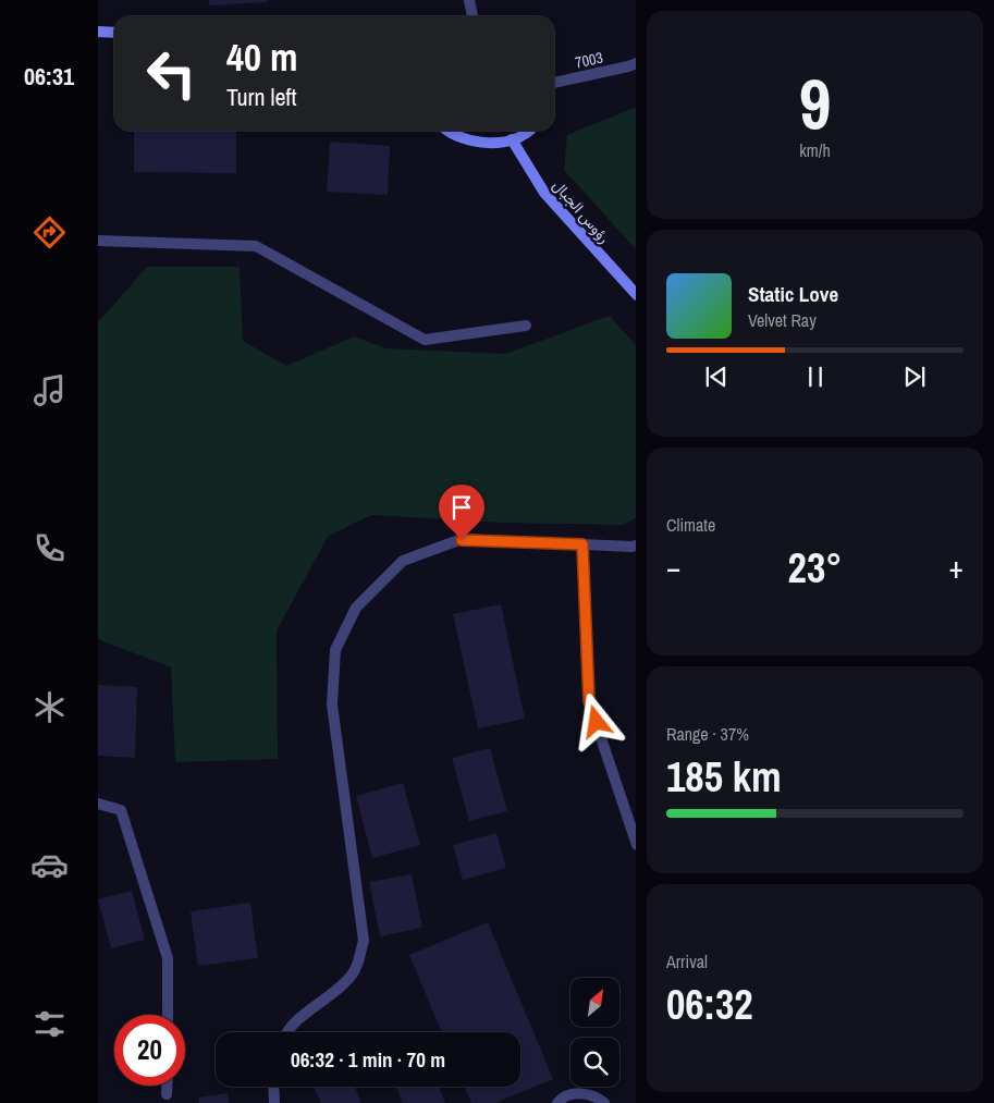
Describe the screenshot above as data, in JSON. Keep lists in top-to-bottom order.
{
  "streets": {
    "street": ["7003", "رؤوس الجبال"]
  },
  "north": "top right",
  "page": {
    "tabs": "06:31",
    "tile": [
      ["9", "km/h"],
      "Climate",
      ["Range · 37%", "185 km"],
      ["Arrival", "06:32"]
    ],
    "turn": ["40 m", "Turn left"],
    "song": ["Static Love", "Velvet Ray"],
    "heat": ["−", "23°", "+"],
    "limit": "20",
    "trip": "06:32 · 1 min · 70 m"
  }
}
